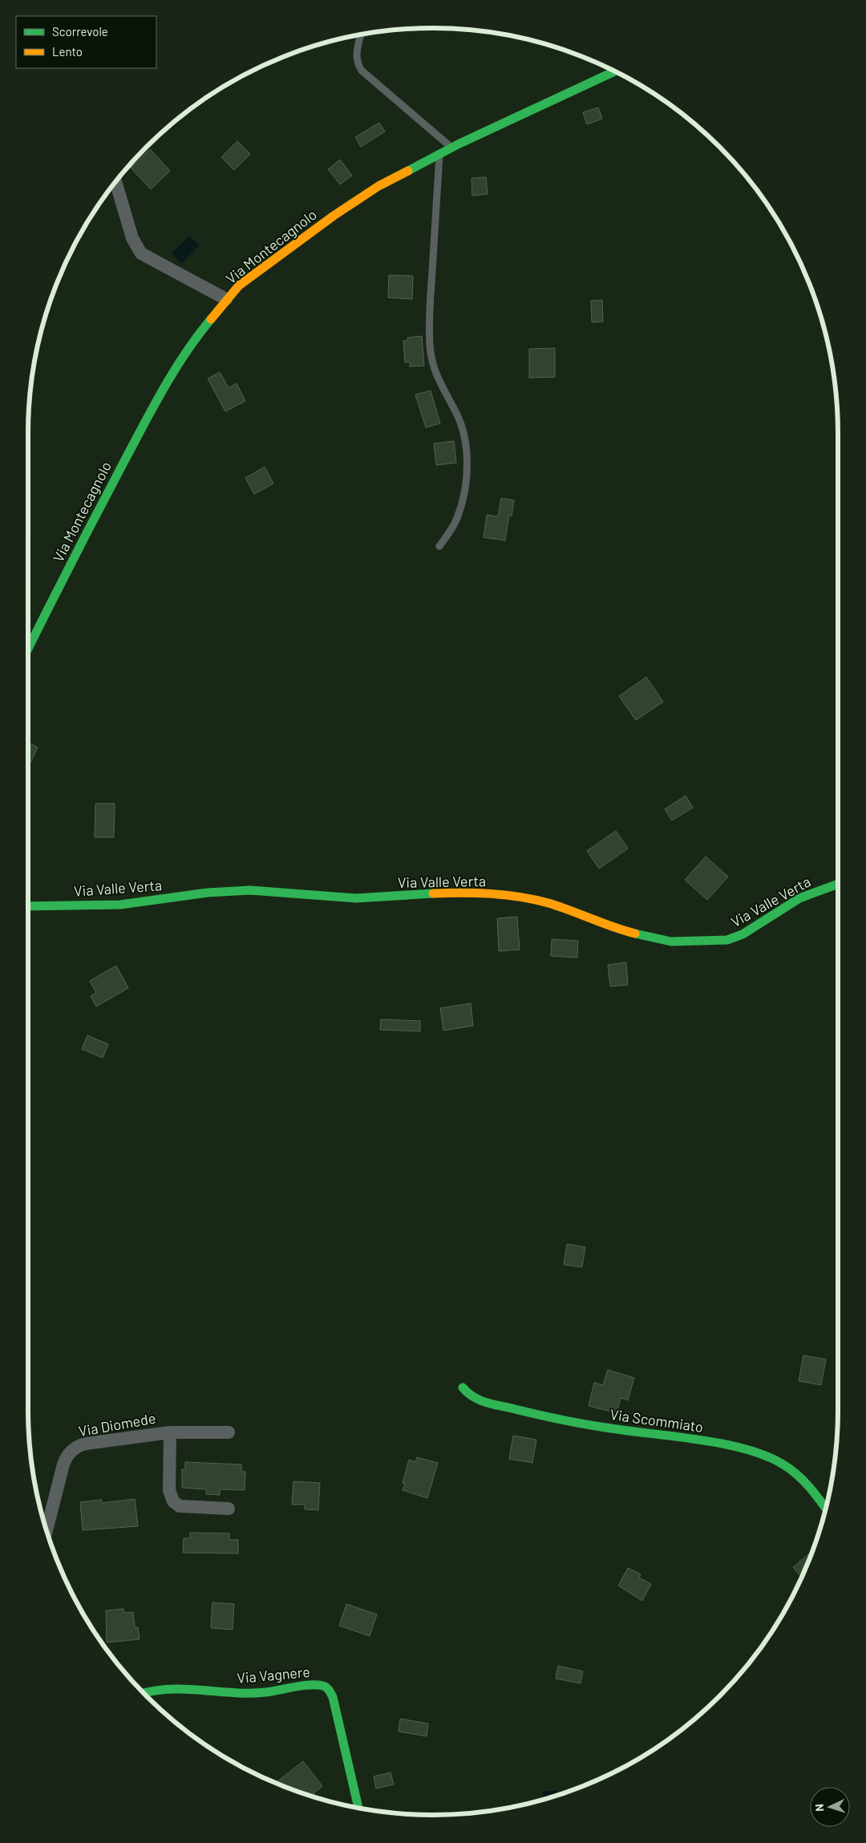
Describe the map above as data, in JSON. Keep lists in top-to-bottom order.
{
  "streets": {
    "street": [
      "Via Montecagnolo",
      "Via Valle Verta",
      "Via Scommiato",
      "Via Diomede",
      "Via Vagnere"
    ]
  },
  "legend": ["Scorrevole", "Lento"],
  "north": "left"
}
